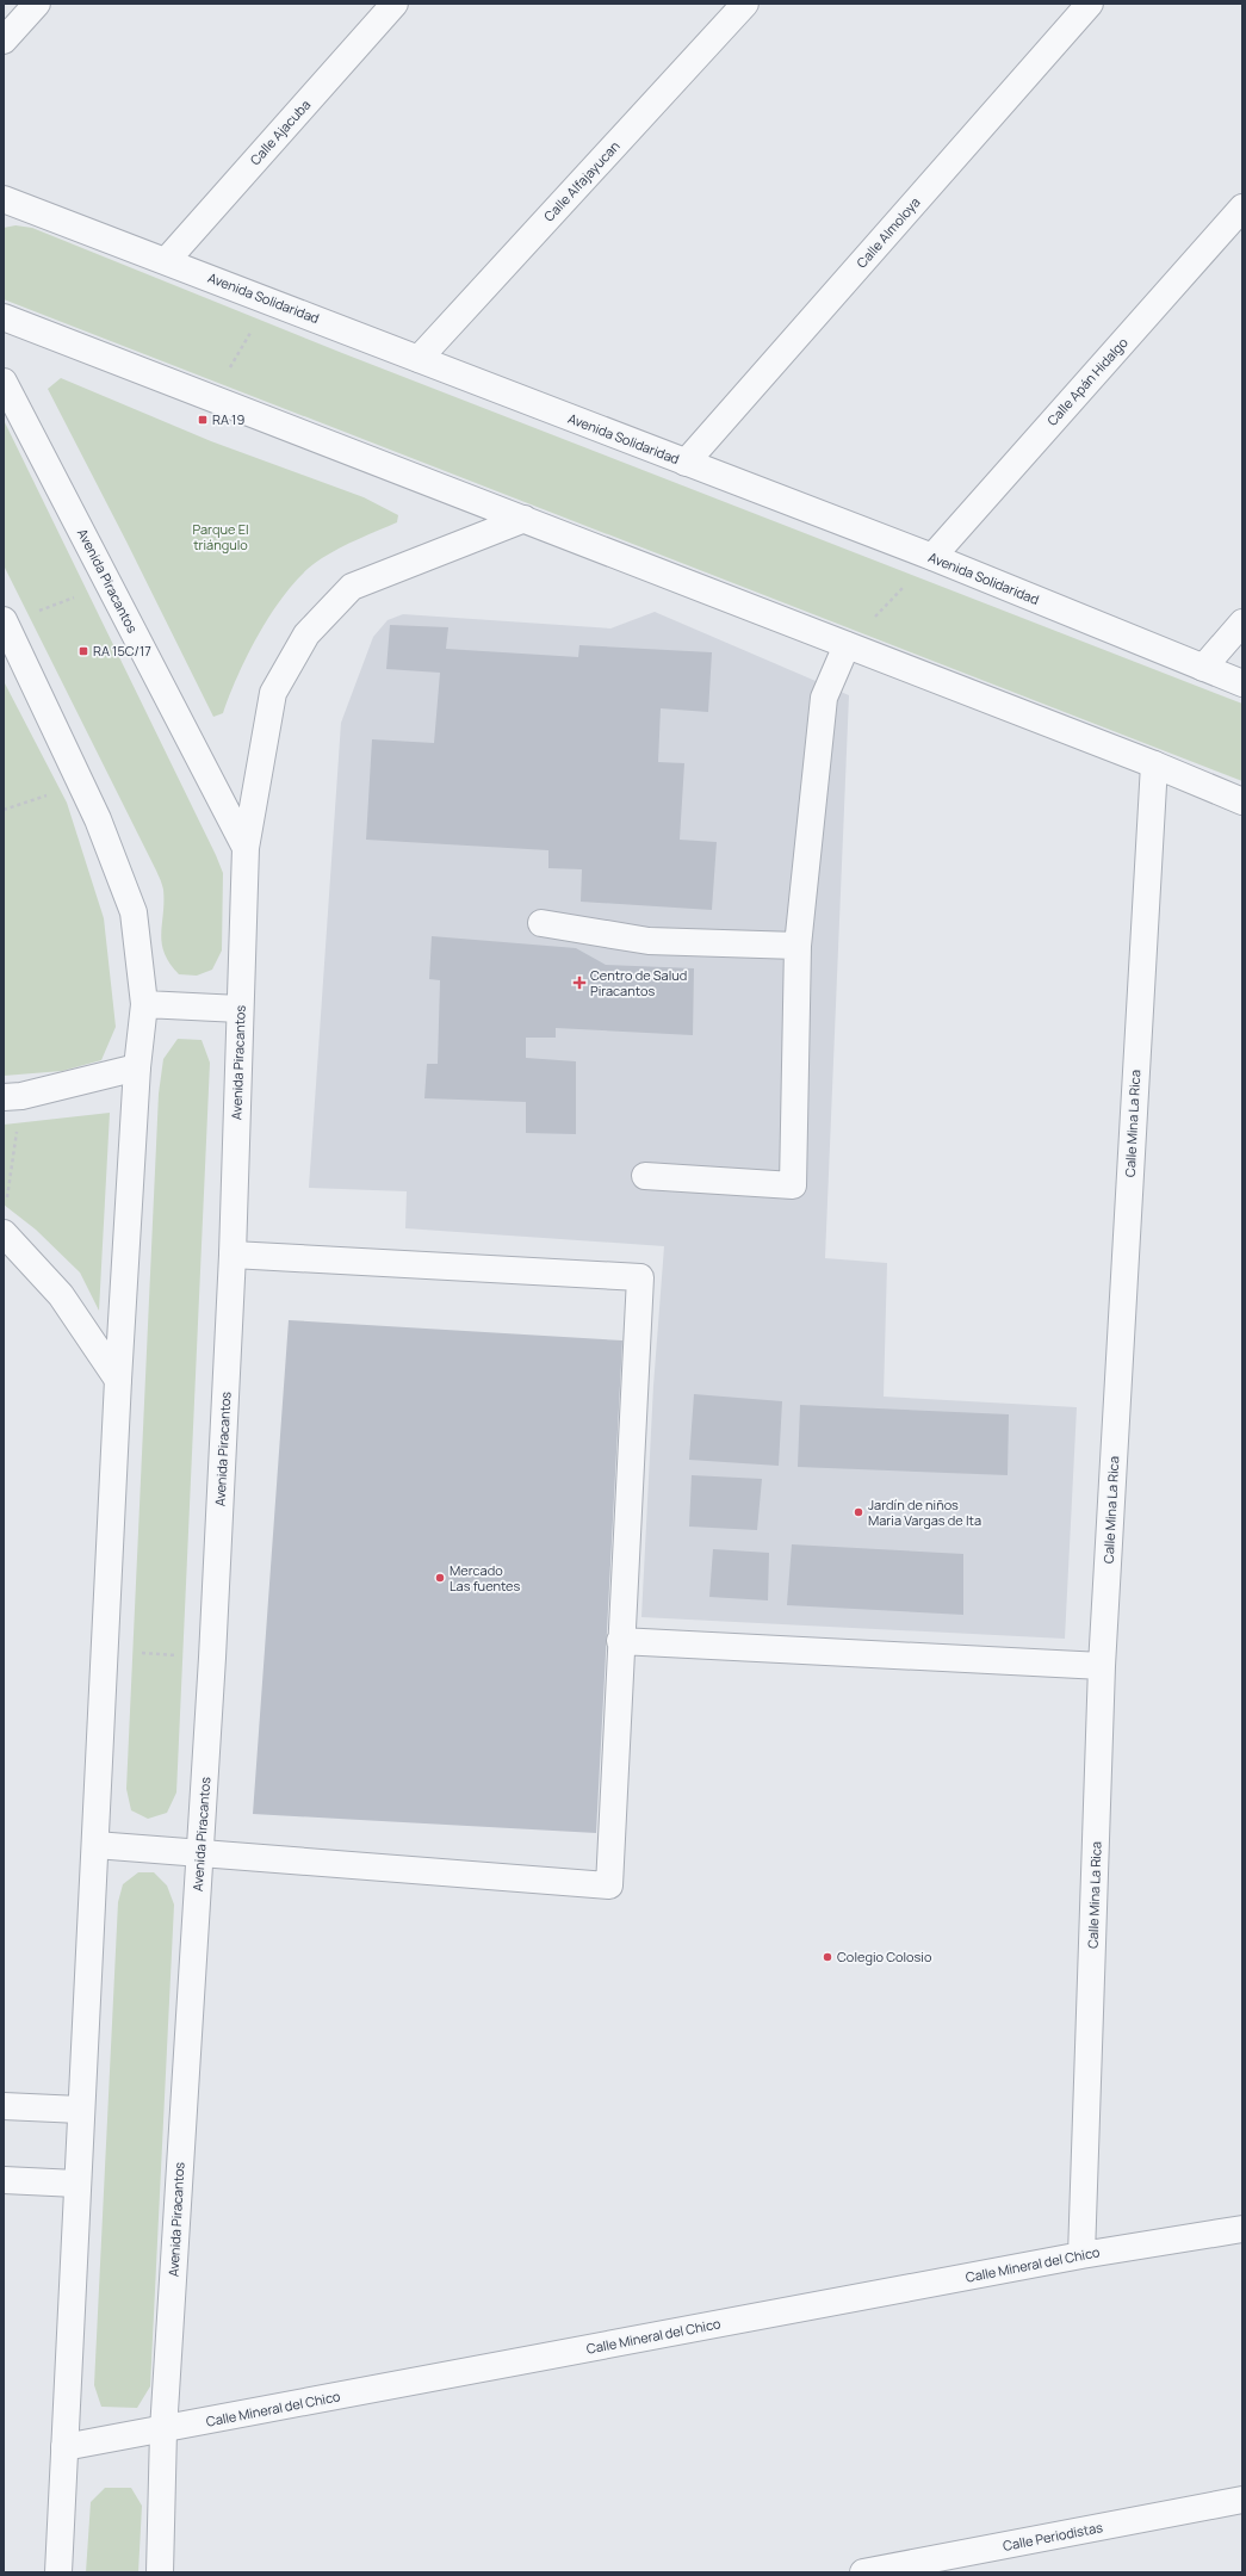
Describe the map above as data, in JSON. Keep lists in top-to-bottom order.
{
  "streets": {
    "street": [
      "Calle Ajacuba",
      "Calle Alfajayucan",
      "Calle Almoloya",
      "Avenida Solidaridad",
      "Calle Apán Hidalgo",
      "Avenida Piracantos",
      "Calle Mina La Rica",
      "Calle Mineral del Chico",
      "Calle Periodistas"
    ]
  },
  "crossings": [
    ["Calle Ajacuba", "Avenida Solidaridad"],
    ["Calle Alfajayucan", "Avenida Solidaridad"],
    ["Calle Almoloya", "Avenida Solidaridad"],
    ["Avenida Solidaridad", "Calle Apán Hidalgo"],
    ["Avenida Piracantos", "Calle Mineral del Chico"],
    ["Calle Mina La Rica", "Calle Mineral del Chico"]
  ],
  "parks": ["Parque El triángulo"],
  "places": {
    "transit": ["RA 19", "RA 15C/17"],
    "health": ["Centro de Salud Piracantos"],
    "other": ["Jardín de niños Maria Vargas de Ita", "Mercado Las fuentes", "Colegio Colosio"]
  }
}
